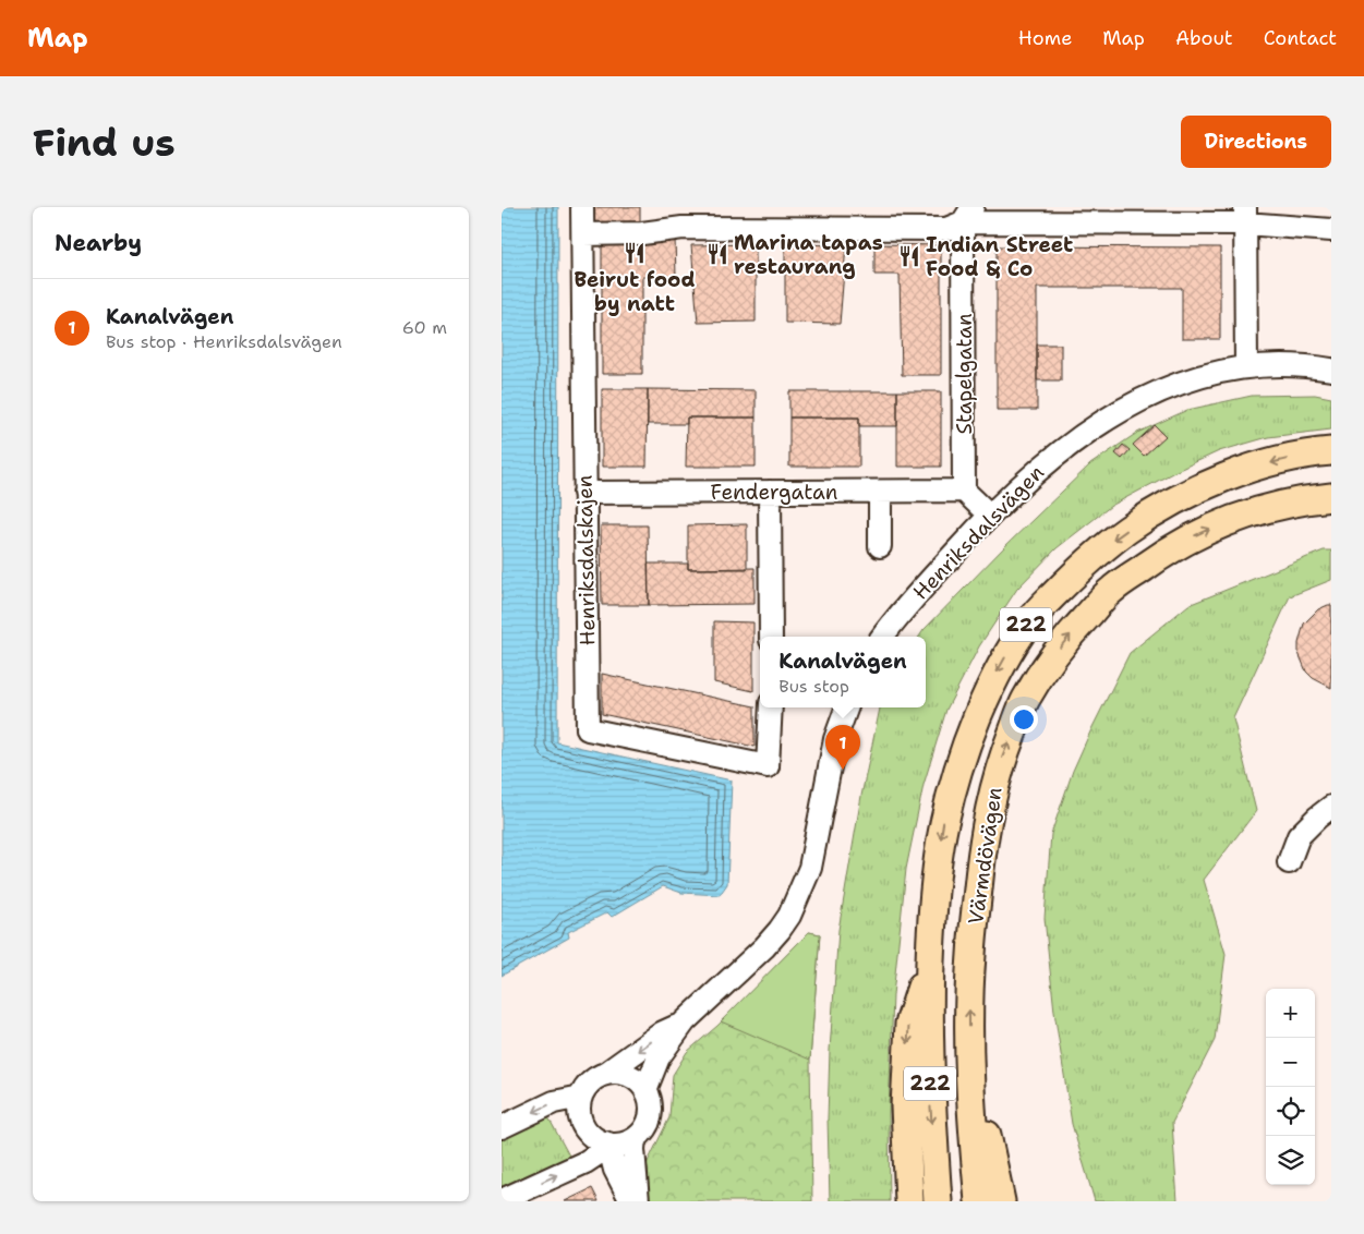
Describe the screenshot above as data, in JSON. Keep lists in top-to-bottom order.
{
  "streets": {
    "main road": ["222", "Värmdövägen"],
    "street": [
      "Stapelgatan",
      "Fendergatan",
      "Henriksdalsvägen",
      "Henriksdalskajen"
    ]
  },
  "crossings": [
    ["Stapelgatan", "Fendergatan"],
    ["Fendergatan", "Henriksdalskajen"],
    ["222", "Värmdövägen"]
  ],
  "places": {
    "restaurant": ["Beirut food by natt", "Marina tapas restaurang", "Indian Street Food & Co"]
  },
  "page": {
    "header": "Map",
    "nav": [
      "Home",
      "Map",
      "About",
      "Contact"
    ],
    "buttons": "Directions",
    "title": "Find us",
    "heading": "Nearby",
    "list": [
      {
        "mark": "1",
        "name": "Kanalvägen",
        "note": "Bus stop · Henriksdalsvägen",
        "value": "60 m"
      }
    ],
    "popup": ["Kanalvägen", "Bus stop"],
    "pins": "1",
    "map_buttons": ["+", "−"]
  }
}
